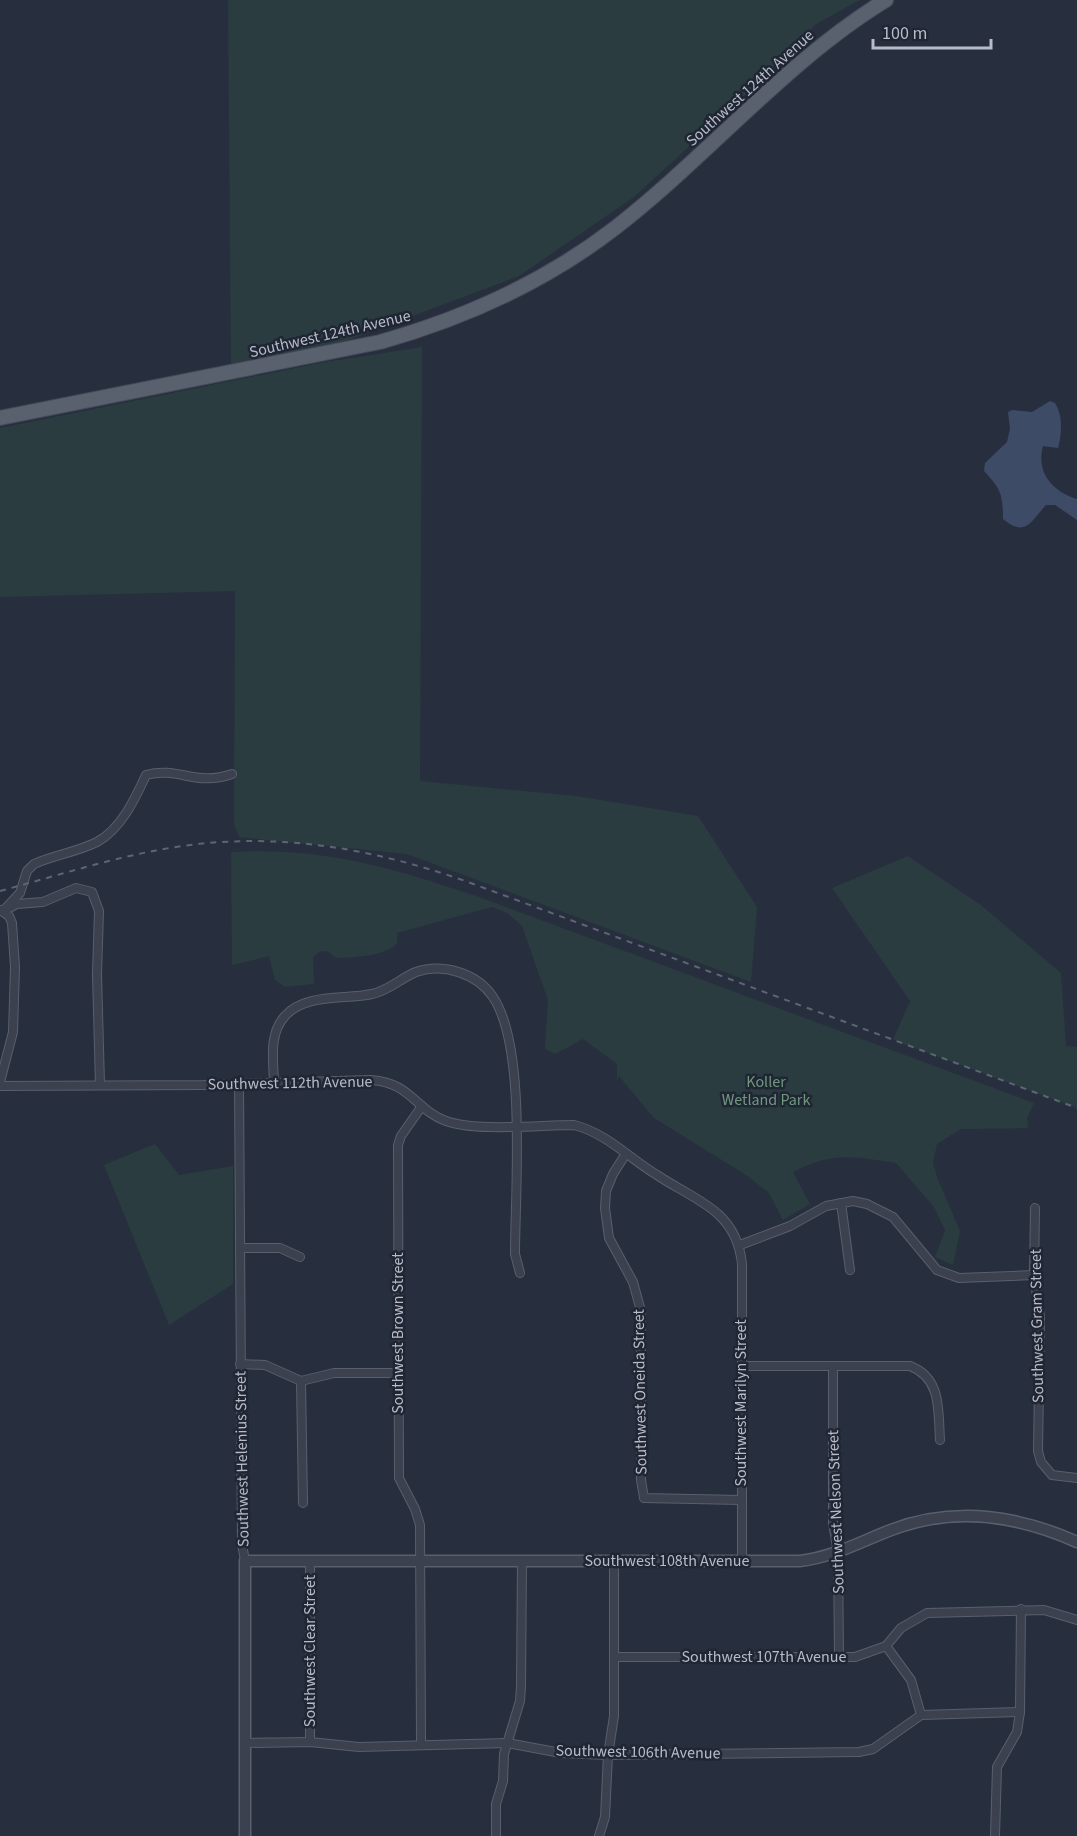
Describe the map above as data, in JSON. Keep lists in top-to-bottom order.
{
  "streets": {
    "main road": ["Southwest 124th Avenue"],
    "street": [
      "Southwest 112th Avenue",
      "Southwest Gram Street",
      "Southwest Brown Street",
      "Southwest Oneida Street",
      "Southwest Marilyn Street",
      "Southwest Helenius Street",
      "Southwest Nelson Street",
      "Southwest 108th Avenue",
      "Southwest Clear Street",
      "Southwest 107th Avenue",
      "Southwest 106th Avenue"
    ]
  },
  "crossings": [
    ["Southwest 112th Avenue", "Southwest Brown Street"],
    ["Southwest 112th Avenue", "Southwest Oneida Street"],
    ["Southwest 112th Avenue", "Southwest Marilyn Street"],
    ["Southwest 112th Avenue", "Southwest Helenius Street"],
    ["Southwest Brown Street", "Southwest 108th Avenue"],
    ["Southwest Brown Street", "Southwest 106th Avenue"],
    ["Southwest Oneida Street", "Southwest Marilyn Street"],
    ["Southwest Marilyn Street", "Southwest 108th Avenue"],
    ["Southwest Helenius Street", "Southwest 108th Avenue"],
    ["Southwest Helenius Street", "Southwest 106th Avenue"],
    ["Southwest Nelson Street", "Southwest 108th Avenue"],
    ["Southwest Nelson Street", "Southwest 107th Avenue"],
    ["Southwest 108th Avenue", "Southwest Clear Street"],
    ["Southwest Clear Street", "Southwest 106th Avenue"]
  ],
  "parks": ["Koller Wetland Park"],
  "scale_bar": "100 m"
}
